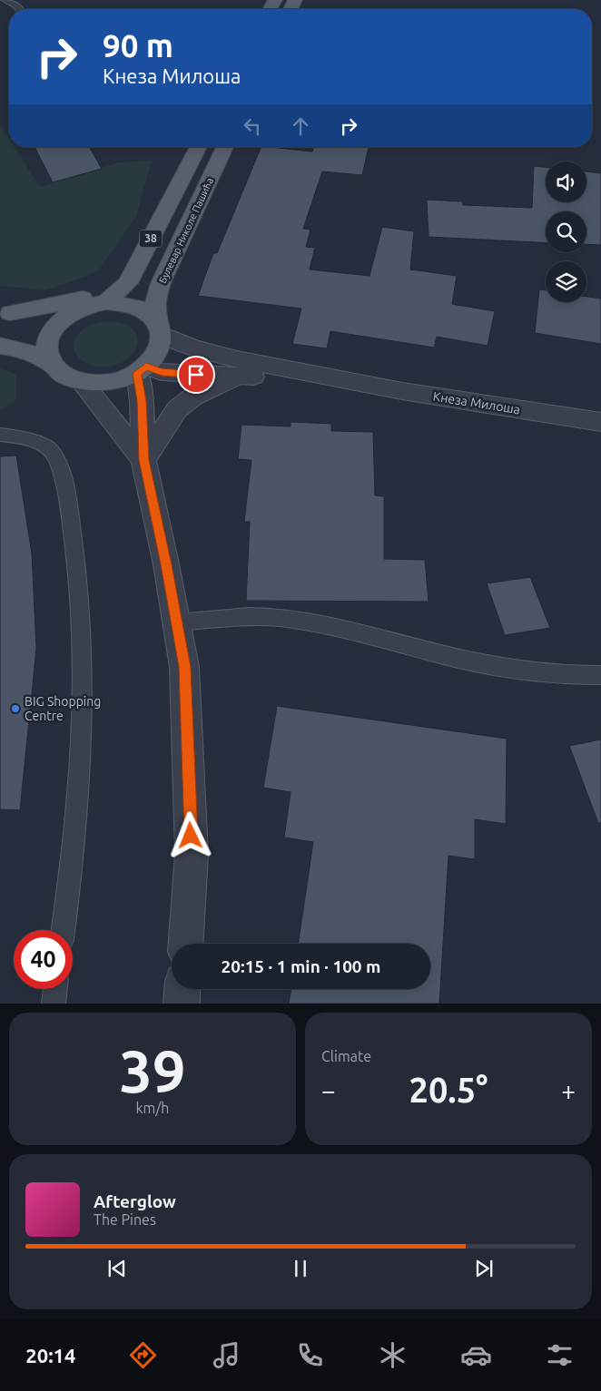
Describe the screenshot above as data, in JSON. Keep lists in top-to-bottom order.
{
  "streets": {
    "main road": ["Булевар Николе Пашића", "38"],
    "street": ["Кнеза Милоша"]
  },
  "crossings": [
    ["Булевар Николе Пашића", "38"],
    ["Булевар Николе Пашића", "Кнеза Милоша"],
    ["38", "Кнеза Милоша"]
  ],
  "places": ["BIG Shopping Centre"],
  "page": {
    "turn": ["90 m", "Кнеза Милоша"],
    "limit": "40",
    "trip": "20:15 · 1 min · 100 m",
    "tile": [
      ["39", "km/h"],
      "Climate"
    ],
    "heat": ["−", "20.5°", "+"],
    "song": ["Afterglow", "The Pines"],
    "tabs": "20:14"
  }
}
